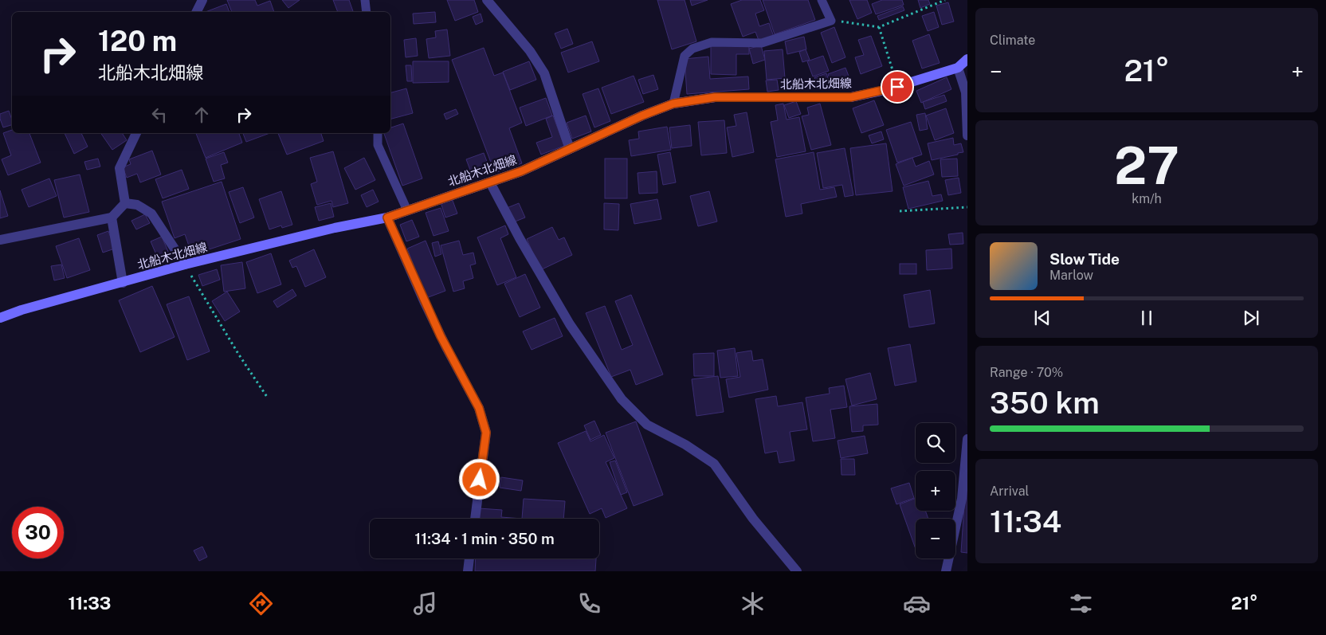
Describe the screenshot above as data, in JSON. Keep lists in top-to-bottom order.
{
  "streets": {
    "main road": ["北船木北畑線"]
  },
  "page": {
    "tile": [
      "Climate",
      ["27", "km/h"],
      ["Range · 70%", "350 km"],
      ["Arrival", "11:34"]
    ],
    "turn": ["120 m", "北船木北畑線"],
    "heat": ["−", "21°", "+"],
    "song": ["Slow Tide", "Marlow"],
    "map_buttons": ["+", "−"],
    "limit": "30",
    "trip": "11:34 · 1 min · 350 m",
    "tabs": ["11:33", "21°"]
  }
}
